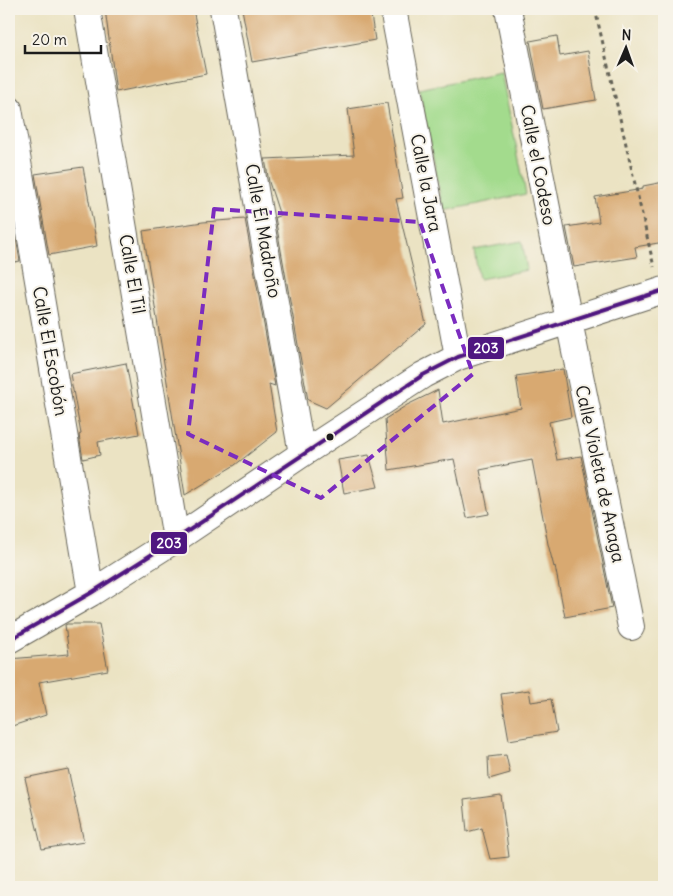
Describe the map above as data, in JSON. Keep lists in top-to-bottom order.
{
  "streets": {
    "street": [
      "Calle el Codeso",
      "Calle la Jara",
      "Calle El Madroño",
      "Calle El Til",
      "Calle El Escobón",
      "Calle Violeta de Anaga"
    ]
  },
  "crossings": [
    ["Calle el Codeso", "Calle Violeta de Anaga"]
  ],
  "lines": ["transit line 203"],
  "scale_bar": "20 m",
  "north": "top"
}
